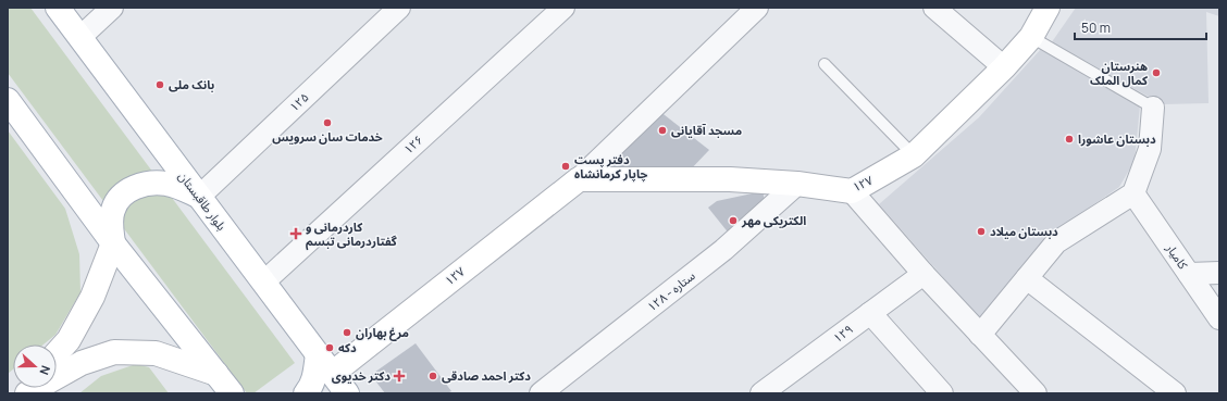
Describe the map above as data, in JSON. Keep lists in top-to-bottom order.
{
  "streets": {
    "street": [
      "۱۲۵",
      "۱۲۶",
      "۱۲۷",
      "بلوار طاقبستان",
      "کامیار",
      "۱۲۸ - ستاره",
      "۱۲۹"
    ]
  },
  "crossings": [
    ["۱۲۵", "بلوار طاقبستان"],
    ["۱۲۶", "بلوار طاقبستان"],
    ["۱۲۷", "بلوار طاقبستان"],
    ["۱۲۷", "۱۲۸ - ستاره"]
  ],
  "places": {
    "other": [
      "هنرستان کمال الملک",
      "بانک ملی",
      "خدمات سان سرویس",
      "مسجد آقایانی",
      "دبستان عاشورا",
      "دفتر پست چاپار کرمانشاه",
      "الکتریکی مهر",
      "دبستان میلاد",
      "مرغ بهاران",
      "دکه",
      "دکتر احمد صادقی"
    ],
    "health": ["کاردرمانی و گفتاردرمانی تبسم", "دکتر خدیوی"]
  },
  "scale_bar": "50 m",
  "north": "right"
}
